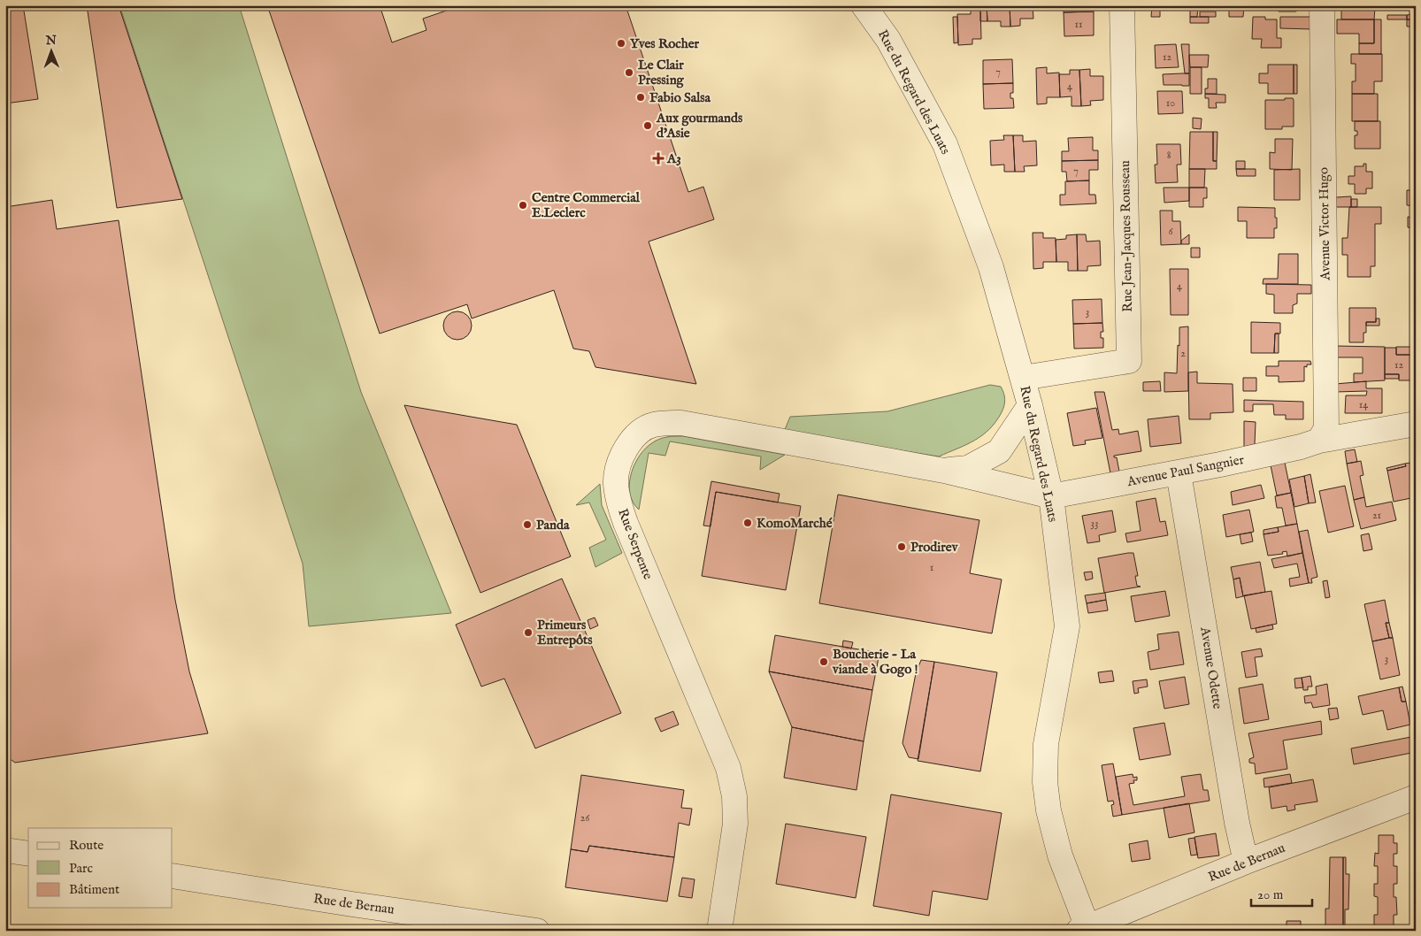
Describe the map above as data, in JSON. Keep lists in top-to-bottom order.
{
  "streets": {
    "street": [
      "Rue du Regard des Luats",
      "Avenue Victor Hugo",
      "Rue Jean-Jacques Rousseau",
      "Avenue Paul Sangnier",
      "Rue Serpente",
      "Avenue Odette",
      "Rue de Bernau"
    ]
  },
  "crossings": [
    ["Rue du Regard des Luats", "Rue Jean-Jacques Rousseau"],
    ["Rue du Regard des Luats", "Avenue Paul Sangnier"],
    ["Rue du Regard des Luats", "Rue Serpente"],
    ["Rue du Regard des Luats", "Rue de Bernau"],
    ["Avenue Victor Hugo", "Avenue Paul Sangnier"],
    ["Avenue Paul Sangnier", "Rue Serpente"],
    ["Avenue Paul Sangnier", "Avenue Odette"],
    ["Avenue Odette", "Rue de Bernau"]
  ],
  "places": {
    "other": [
      "Yves Rocher",
      "Le Clair Pressing",
      "Fabio Salsa",
      "Aux gourmands d'Asie",
      "Centre Commercial E.Leclerc",
      "KomoMarché",
      "Panda",
      "Prodirev",
      "Primeurs Entrepôts",
      "Boucherie - La viande à Gogo !"
    ],
    "health": ["A3"]
  },
  "house_numbers": [
    "11",
    "12",
    "7",
    "4",
    "10",
    "8",
    "7",
    "6",
    "4",
    "3",
    "2",
    "12",
    "14",
    "21",
    "33",
    "1",
    "3",
    "26"
  ],
  "legend": ["Route", "Parc", "Bâtiment"],
  "scale_bar": "20 m",
  "north": "top"
}
